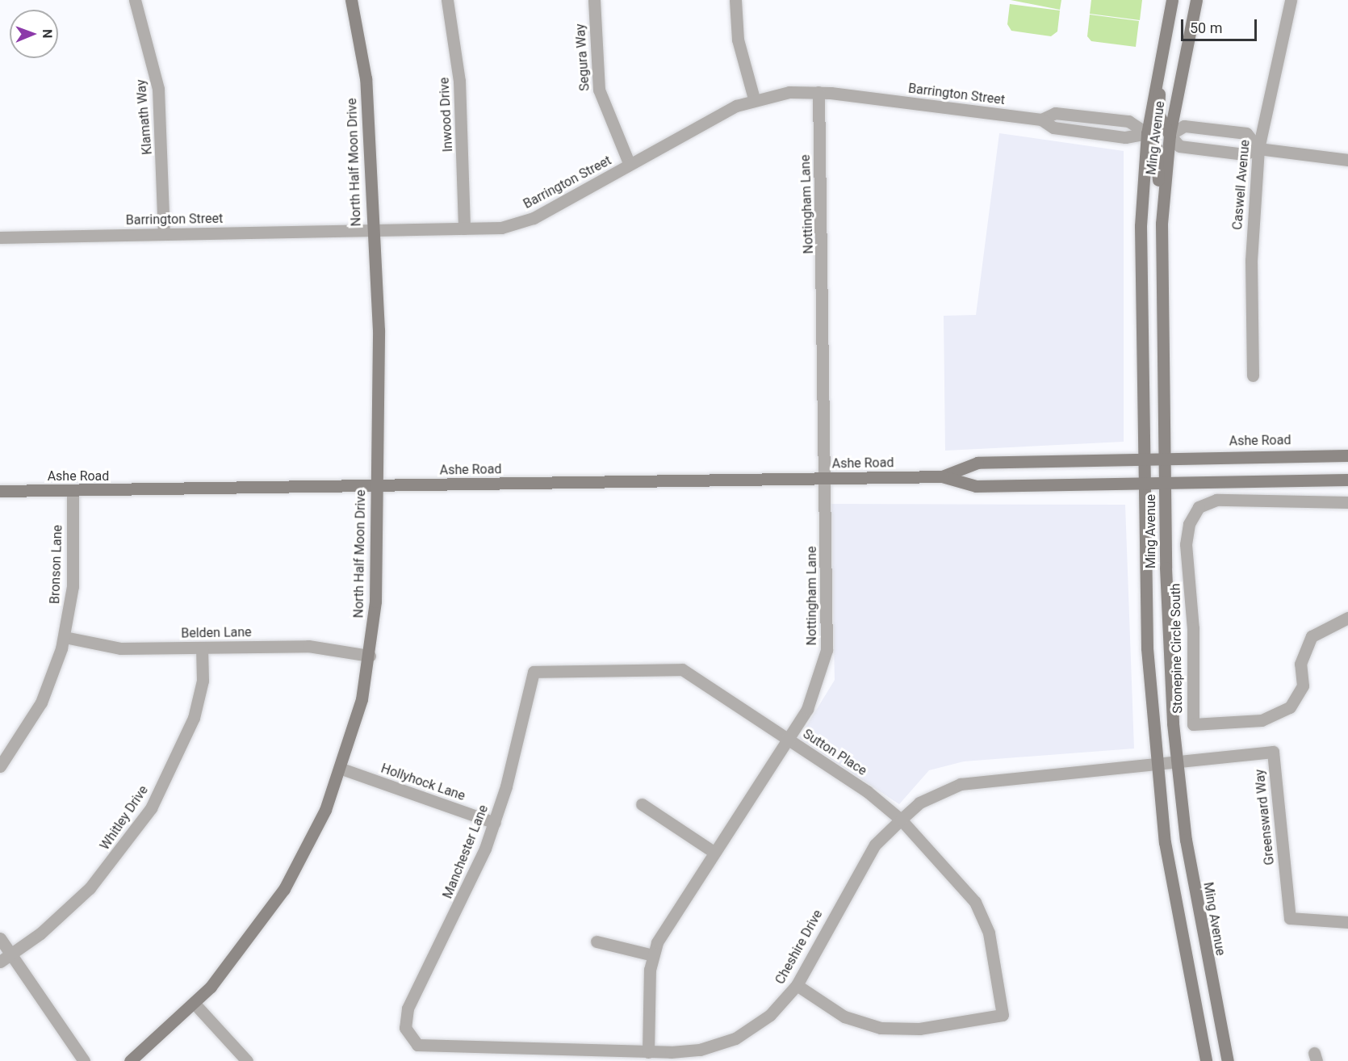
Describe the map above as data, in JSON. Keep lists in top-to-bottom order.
{
  "streets": {
    "street": [
      "Segura Way",
      "Barrington Street",
      "Inwood Drive",
      "Klamath Way",
      "Ming Avenue",
      "North Half Moon Drive",
      "Caswell Avenue",
      "Nottingham Lane",
      "Ashe Road",
      "Bronson Lane",
      "Belden Lane",
      "Stonepine Circle South",
      "Sutton Place",
      "Hollyhock Lane",
      "Greensward Way",
      "Whitley Drive",
      "Manchester Lane",
      "Cheshire Drive"
    ]
  },
  "crossings": [
    ["Segura Way", "Barrington Street"],
    ["Barrington Street", "Inwood Drive"],
    ["Barrington Street", "Klamath Way"],
    ["Barrington Street", "Ming Avenue"],
    ["Barrington Street", "North Half Moon Drive"],
    ["Barrington Street", "Nottingham Lane"],
    ["Ming Avenue", "Ashe Road"],
    ["Ming Avenue", "Greensward Way"],
    ["Ming Avenue", "Cheshire Drive"],
    ["North Half Moon Drive", "Ashe Road"],
    ["North Half Moon Drive", "Belden Lane"],
    ["North Half Moon Drive", "Hollyhock Lane"],
    ["Nottingham Lane", "Ashe Road"],
    ["Nottingham Lane", "Sutton Place"],
    ["Nottingham Lane", "Cheshire Drive"],
    ["Ashe Road", "Bronson Lane"],
    ["Bronson Lane", "Belden Lane"],
    ["Belden Lane", "Whitley Drive"],
    ["Sutton Place", "Manchester Lane"],
    ["Sutton Place", "Cheshire Drive"],
    ["Hollyhock Lane", "Manchester Lane"],
    ["Greensward Way", "Cheshire Drive"],
    ["Manchester Lane", "Cheshire Drive"]
  ],
  "scale_bar": "50 m",
  "north": "right"
}
